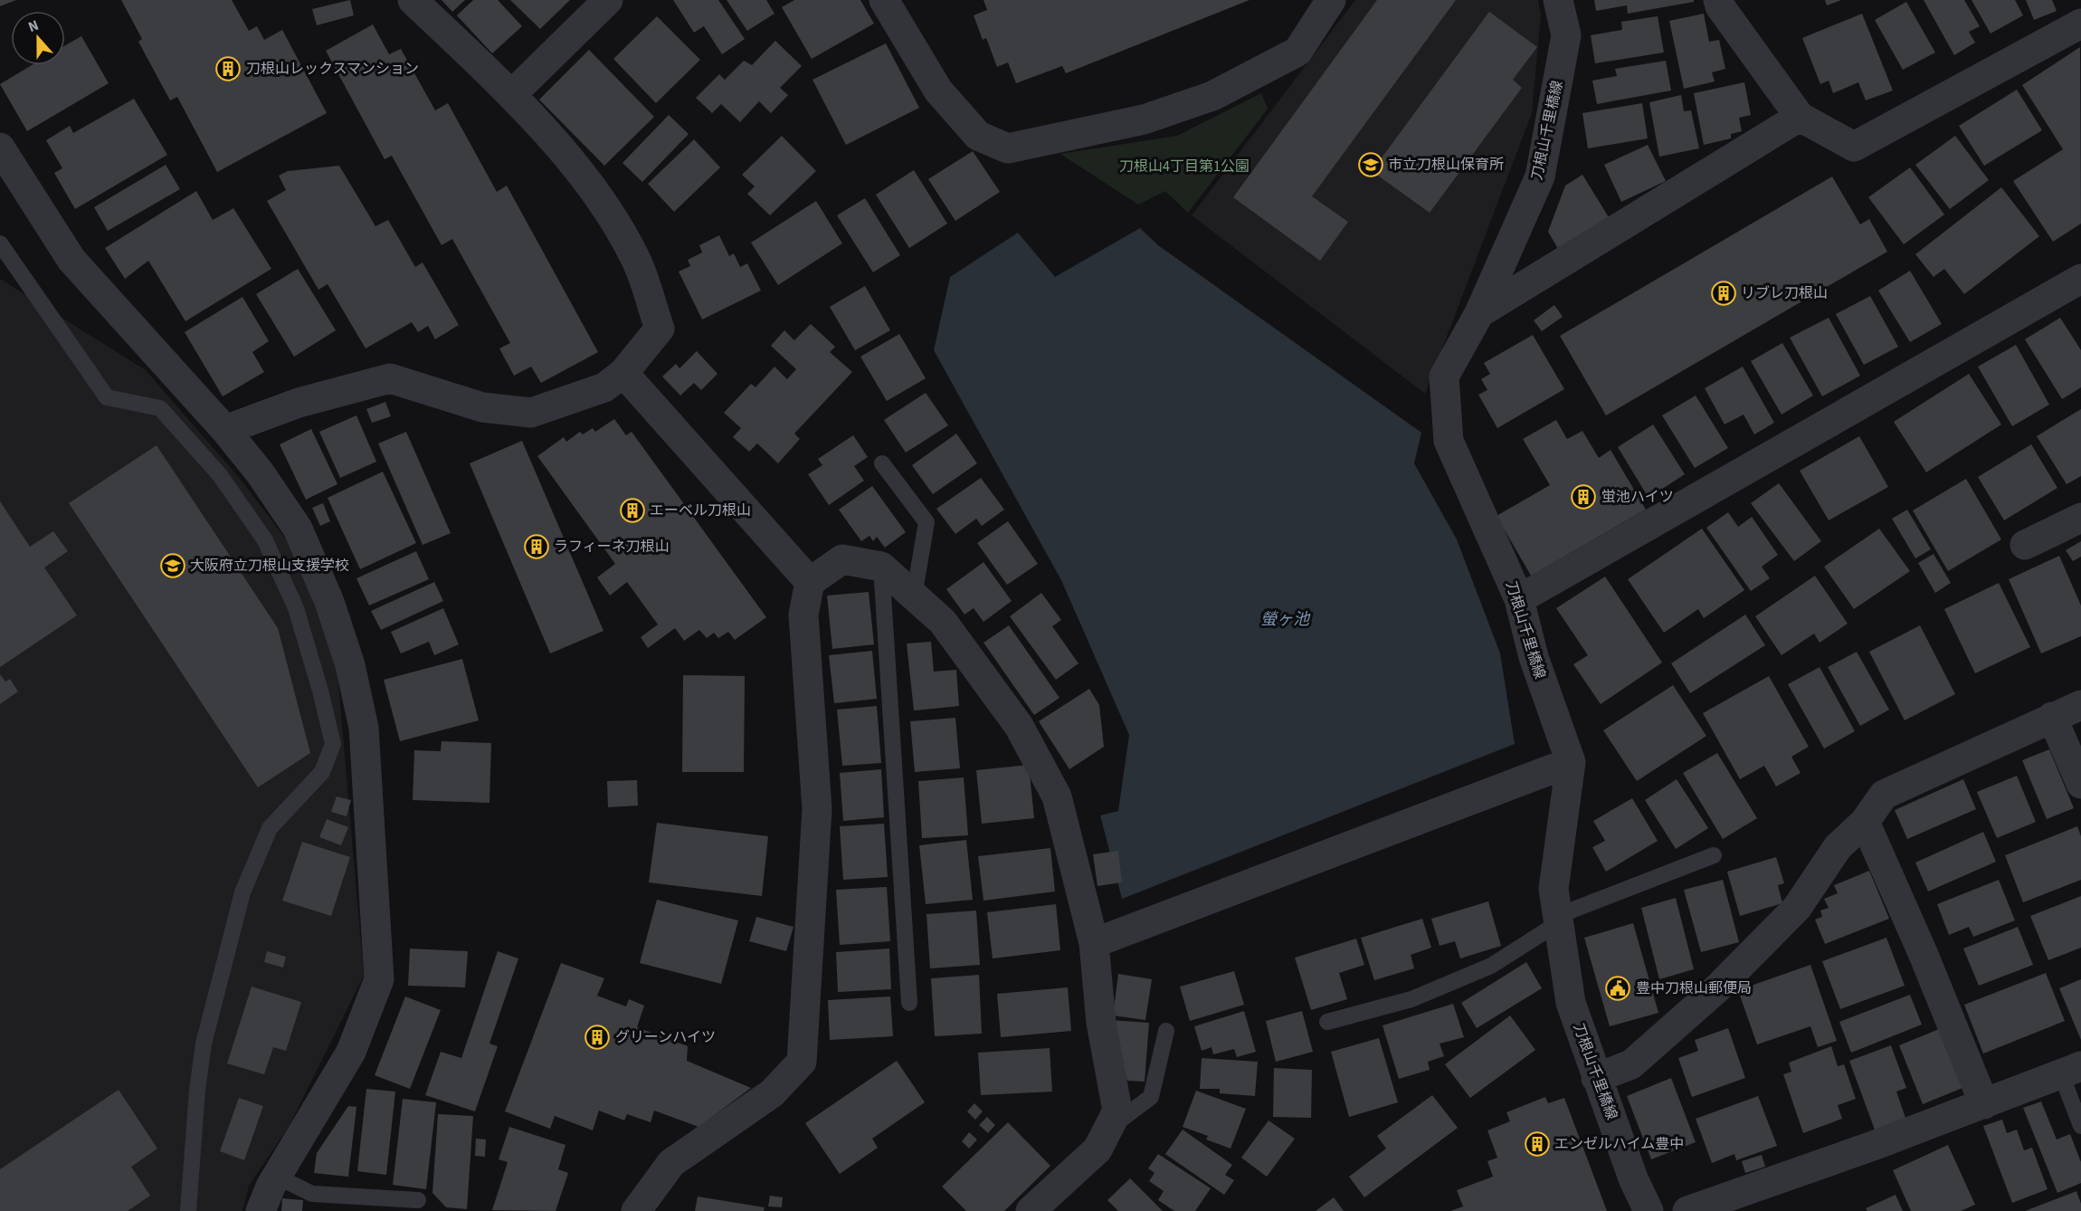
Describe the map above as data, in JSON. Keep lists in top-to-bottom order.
{
  "streets": {
    "street": ["刀根山千里橋線"]
  },
  "water": ["螢ヶ池"],
  "parks": ["刀根山4丁目第1公園"],
  "places": {
    "building": [
      "刀根山レックスマンション",
      "リブレ刀根山",
      "蛍池ハイツ",
      "エーベル刀根山",
      "ラフィーネ刀根山",
      "グリーンハイツ",
      "エンゼルハイム豊中"
    ],
    "school or university": ["市立刀根山保育所", "大阪府立刀根山支援学校"],
    "public building": ["豊中刀根山郵便局"]
  },
  "north": "top"
}
